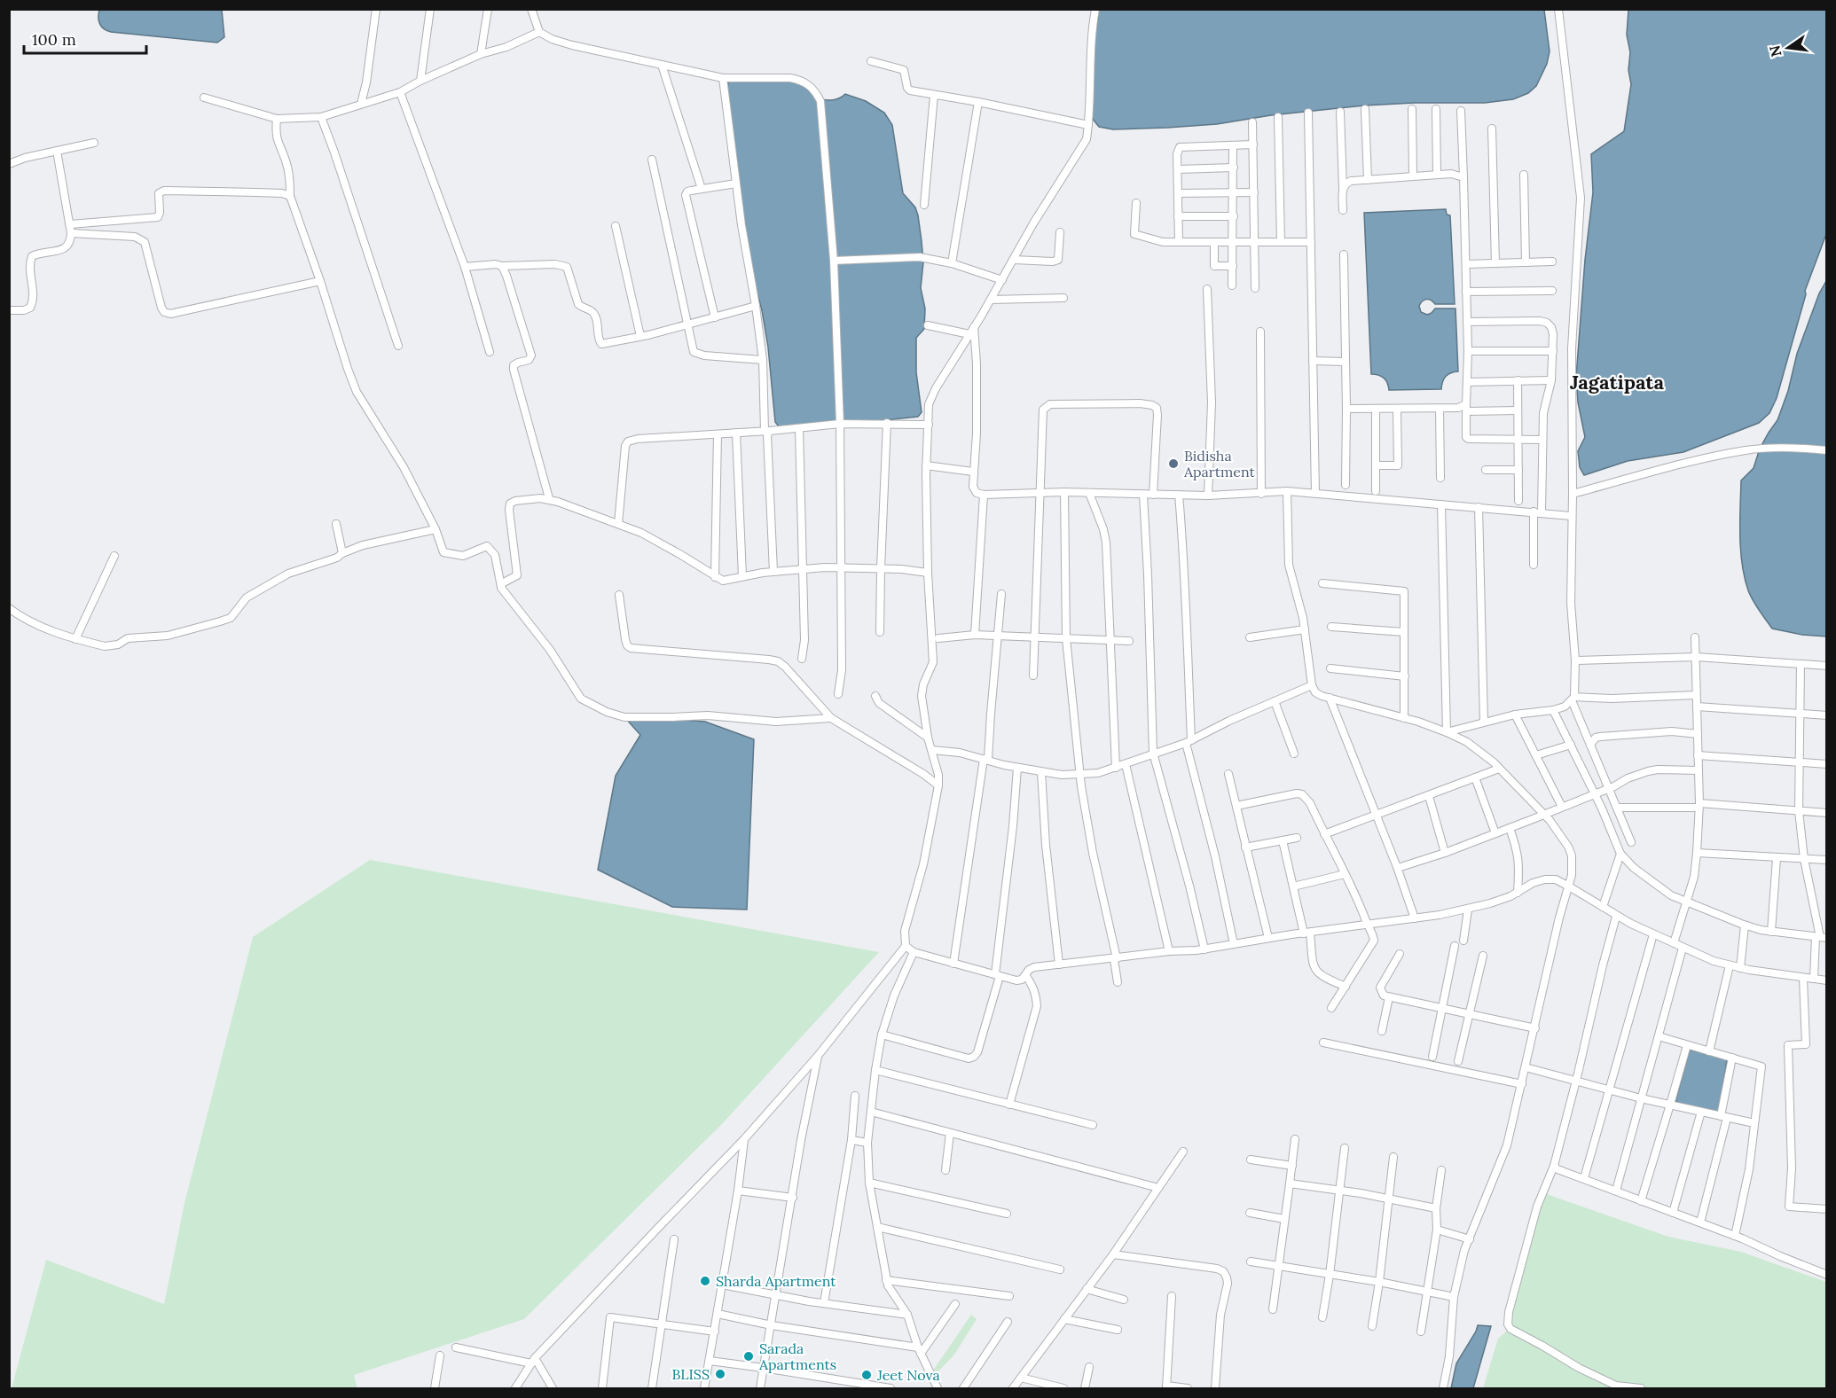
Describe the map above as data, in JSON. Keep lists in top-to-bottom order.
{
  "districts": ["Jagatipata"],
  "places": [
    "Bidisha Apartment",
    "Sharda Apartment",
    "Sarada Apartments",
    "BLISS",
    "Jeet Nova"
  ],
  "scale_bar": "100 m",
  "north": "left"
}
